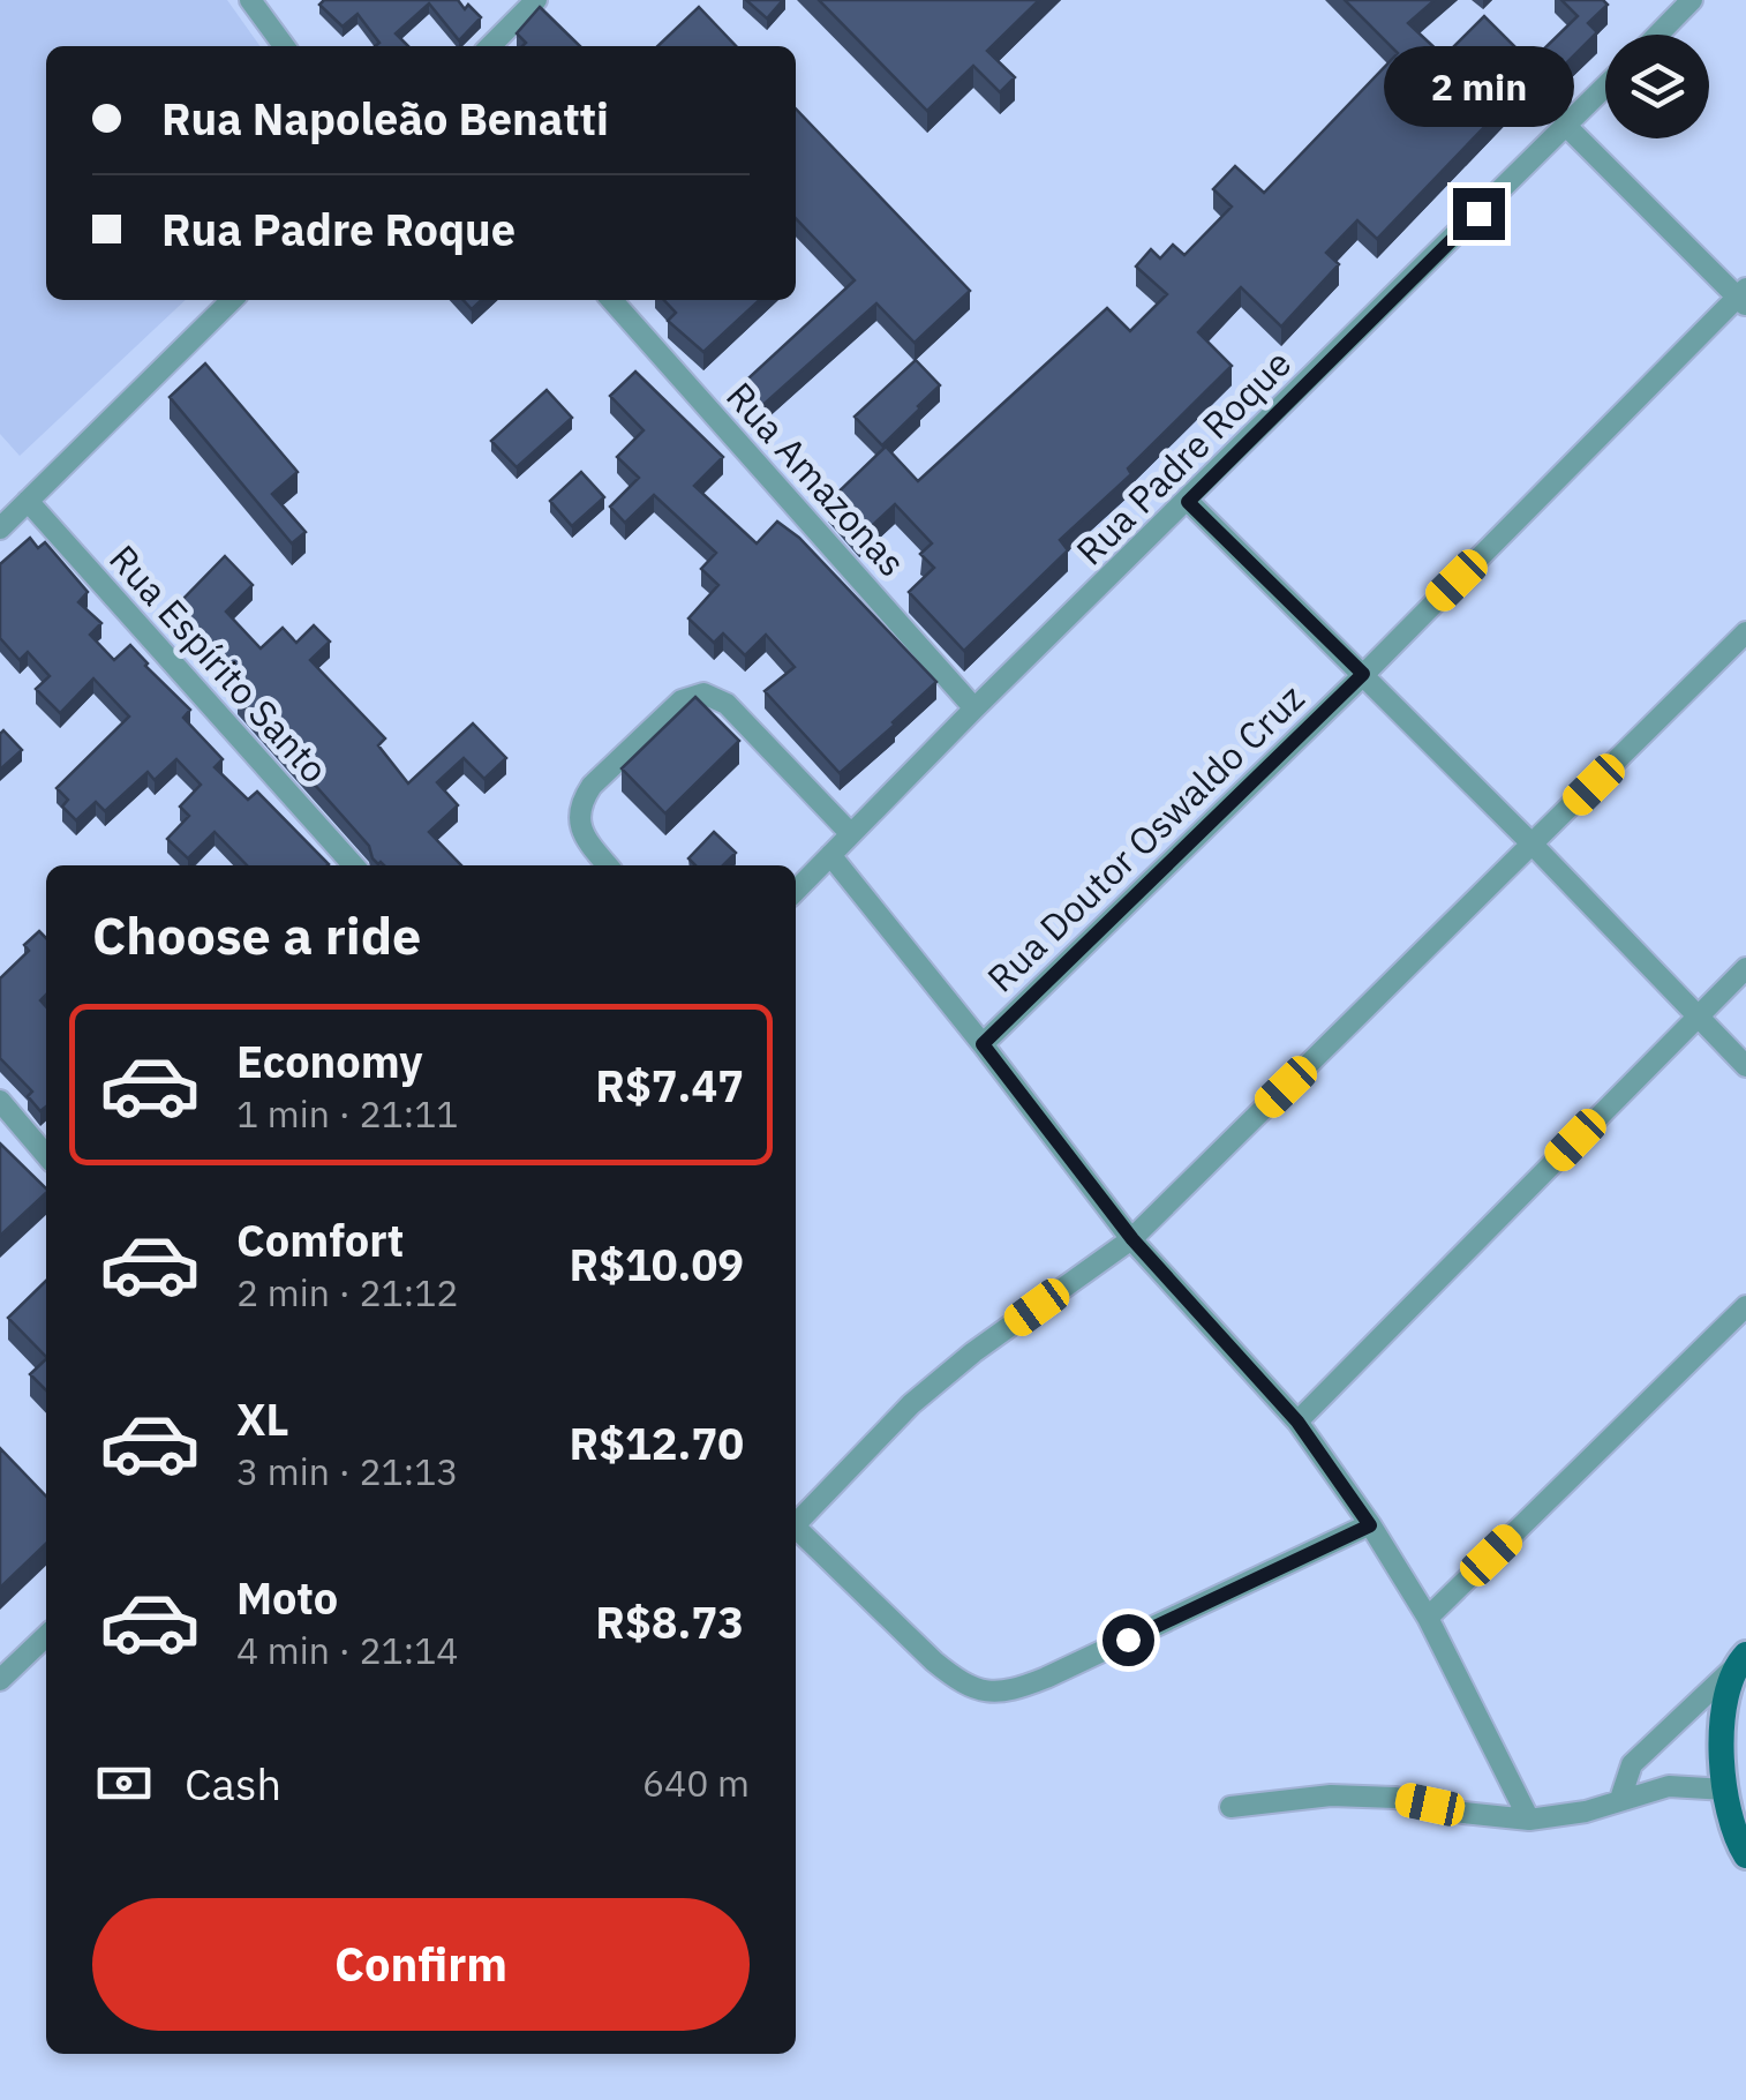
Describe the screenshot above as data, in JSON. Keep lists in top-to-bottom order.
{
  "streets": {
    "street": [
      "Rua Padre Roque",
      "Rua Amazonas",
      "Rua Espírito Santo",
      "Rua Doutor Oswaldo Cruz"
    ]
  },
  "crossings": [
    ["Rua Padre Roque", "Rua Amazonas"]
  ],
  "page": {
    "bubble": "2 min",
    "banner": ["Rua Napoleão Benatti", "Rua Padre Roque"],
    "heading": "Choose a ride",
    "list": [
      {
        "name": "Economy",
        "note": "1 min · 21:11",
        "value": "R$7.47"
      },
      {
        "name": "Comfort",
        "note": "2 min · 21:12",
        "value": "R$10.09"
      },
      {
        "name": "XL",
        "note": "3 min · 21:13",
        "value": "R$12.70"
      },
      {
        "name": "Moto",
        "note": "4 min · 21:14",
        "value": "R$8.73"
      }
    ],
    "pay": ["Cash", "640 m"],
    "buttons": "Confirm"
  }
}
